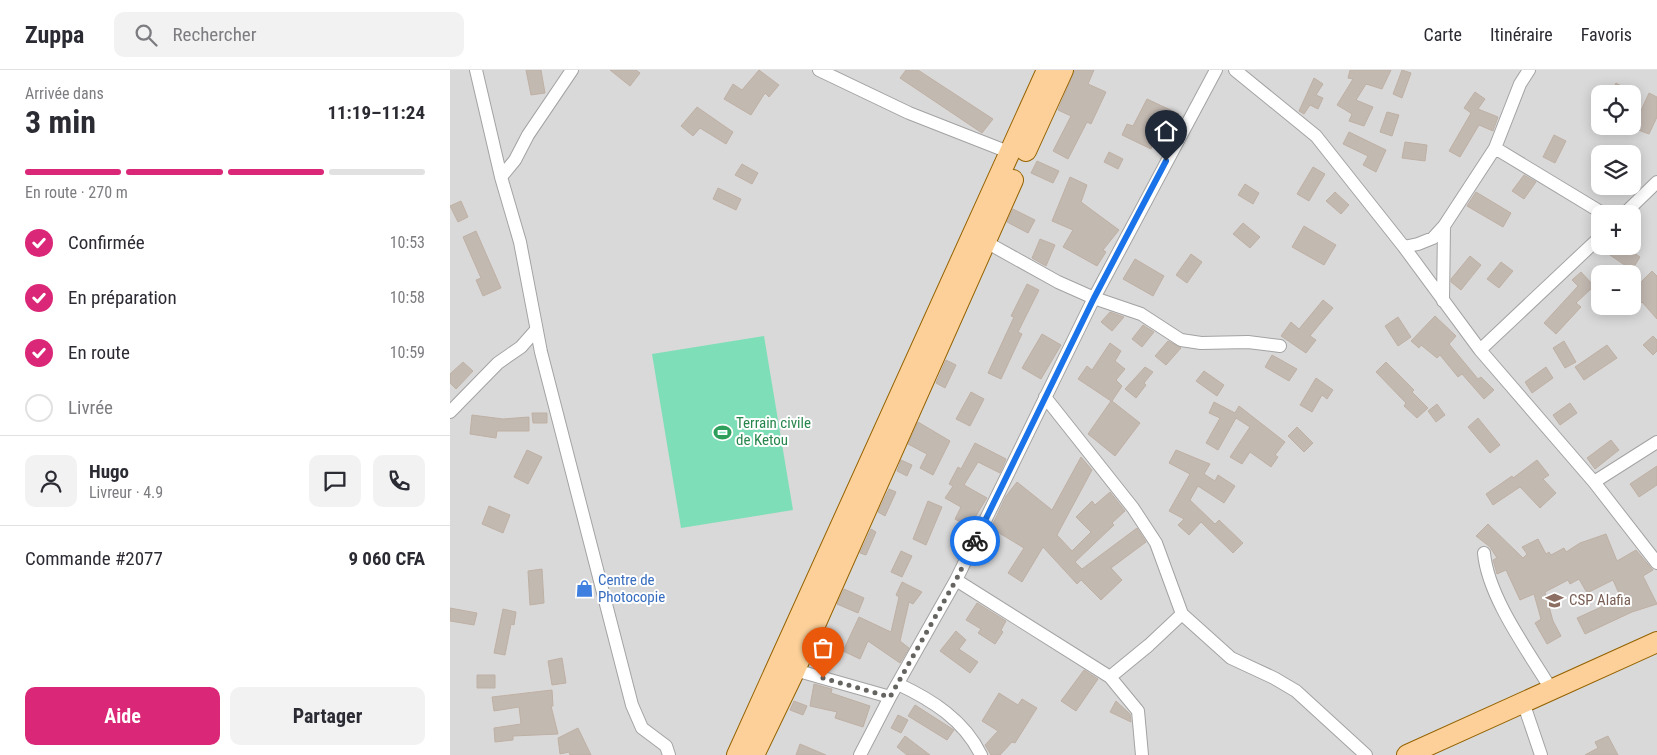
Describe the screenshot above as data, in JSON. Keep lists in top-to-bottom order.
{
  "places": {
    "sports": ["Terrain civile de Ketou"],
    "shop": ["Centre de Photocopie"],
    "school or university": ["CSP Alafia"]
  },
  "page": {
    "header": "Zuppa",
    "search": "Rechercher",
    "nav": ["Carte", "Itinéraire", "Favoris"],
    "heading": ["3 min", "Arrivée dans", "11:19–11:24"],
    "panel": [
      "Hugo",
      "Livreur · 4.9",
      "Commande #2077",
      "9 060 CFA"
    ],
    "map_buttons": ["+", "−"],
    "bar": "En route · 270 m",
    "list": [
      ["Confirmée", "10:53"],
      ["En préparation", "10:58"],
      ["En route", "10:59"],
      "Livrée"
    ],
    "buttons": ["Aide", "Partager"]
  }
}
